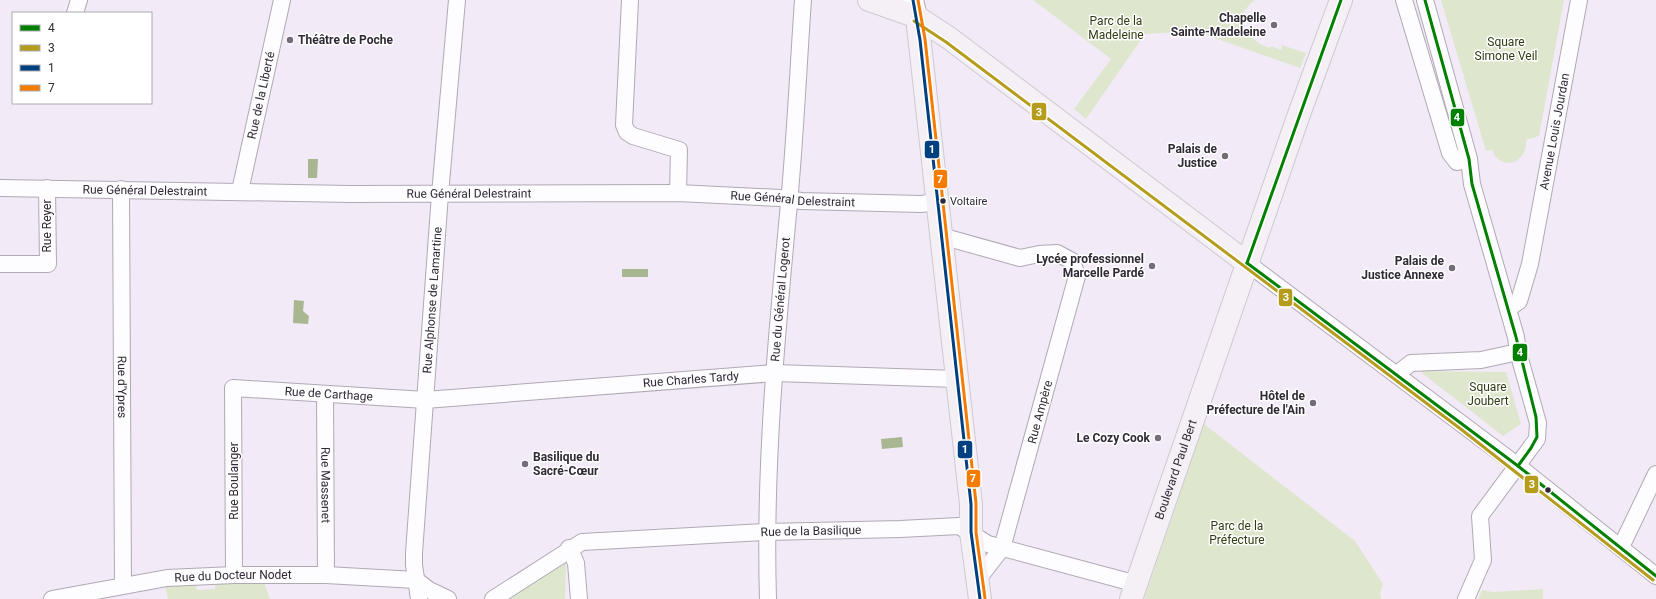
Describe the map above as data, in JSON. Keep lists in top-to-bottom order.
{
  "streets": {
    "main road": ["Boulevard Paul Bert"],
    "street": [
      "Rue de la Liberté",
      "Avenue Louis Jourdan",
      "Rue Général Delestraint",
      "Rue Reyer",
      "Rue du Général Logerot",
      "Rue Alphonse de Lamartine",
      "Rue Charles Tardy",
      "Rue d'Ypres",
      "Rue de Carthage",
      "Rue Ampère",
      "Rue Boulanger",
      "Rue Massenet",
      "Rue de la Basilique",
      "Rue du Docteur Nodet"
    ]
  },
  "crossings": [
    ["Rue de la Liberté", "Rue Général Delestraint"],
    ["Rue Général Delestraint", "Rue Reyer"],
    ["Rue Général Delestraint", "Rue du Général Logerot"],
    ["Rue Général Delestraint", "Rue Alphonse de Lamartine"],
    ["Rue Général Delestraint", "Rue d'Ypres"],
    ["Rue du Général Logerot", "Rue Charles Tardy"],
    ["Rue du Général Logerot", "Rue de la Basilique"],
    ["Rue Alphonse de Lamartine", "Rue Charles Tardy"],
    ["Rue Alphonse de Lamartine", "Rue de Carthage"],
    ["Rue Alphonse de Lamartine", "Rue du Docteur Nodet"],
    ["Rue Charles Tardy", "Rue de Carthage"],
    ["Rue d'Ypres", "Rue du Docteur Nodet"],
    ["Rue de Carthage", "Rue Boulanger"],
    ["Rue de Carthage", "Rue Massenet"],
    ["Rue Ampère", "Rue de la Basilique"],
    ["Boulevard Paul Bert", "Rue de la Basilique"],
    ["Rue Boulanger", "Rue du Docteur Nodet"],
    ["Rue Massenet", "Rue du Docteur Nodet"]
  ],
  "parks": [
    "Parc de la Madeleine",
    "Square Simone Veil",
    "Square Joubert",
    "Parc de la Préfecture"
  ],
  "places": [
    "Chapelle Sainte-Madeleine",
    "Théâtre de Poche",
    "Palais de Justice",
    "Voltaire",
    "Lycée professionnel Marcelle Pardé",
    "Palais de Justice Annexe",
    "Hôtel de Préfecture de l'Ain",
    "Le Cozy Cook",
    "Basilique du Sacré-Cœur"
  ],
  "lines": [
    "transit line 4",
    "transit line 1",
    "transit line 7",
    "transit line 3"
  ],
  "legend": [
    "4",
    "3",
    "1",
    "7"
  ]
}
